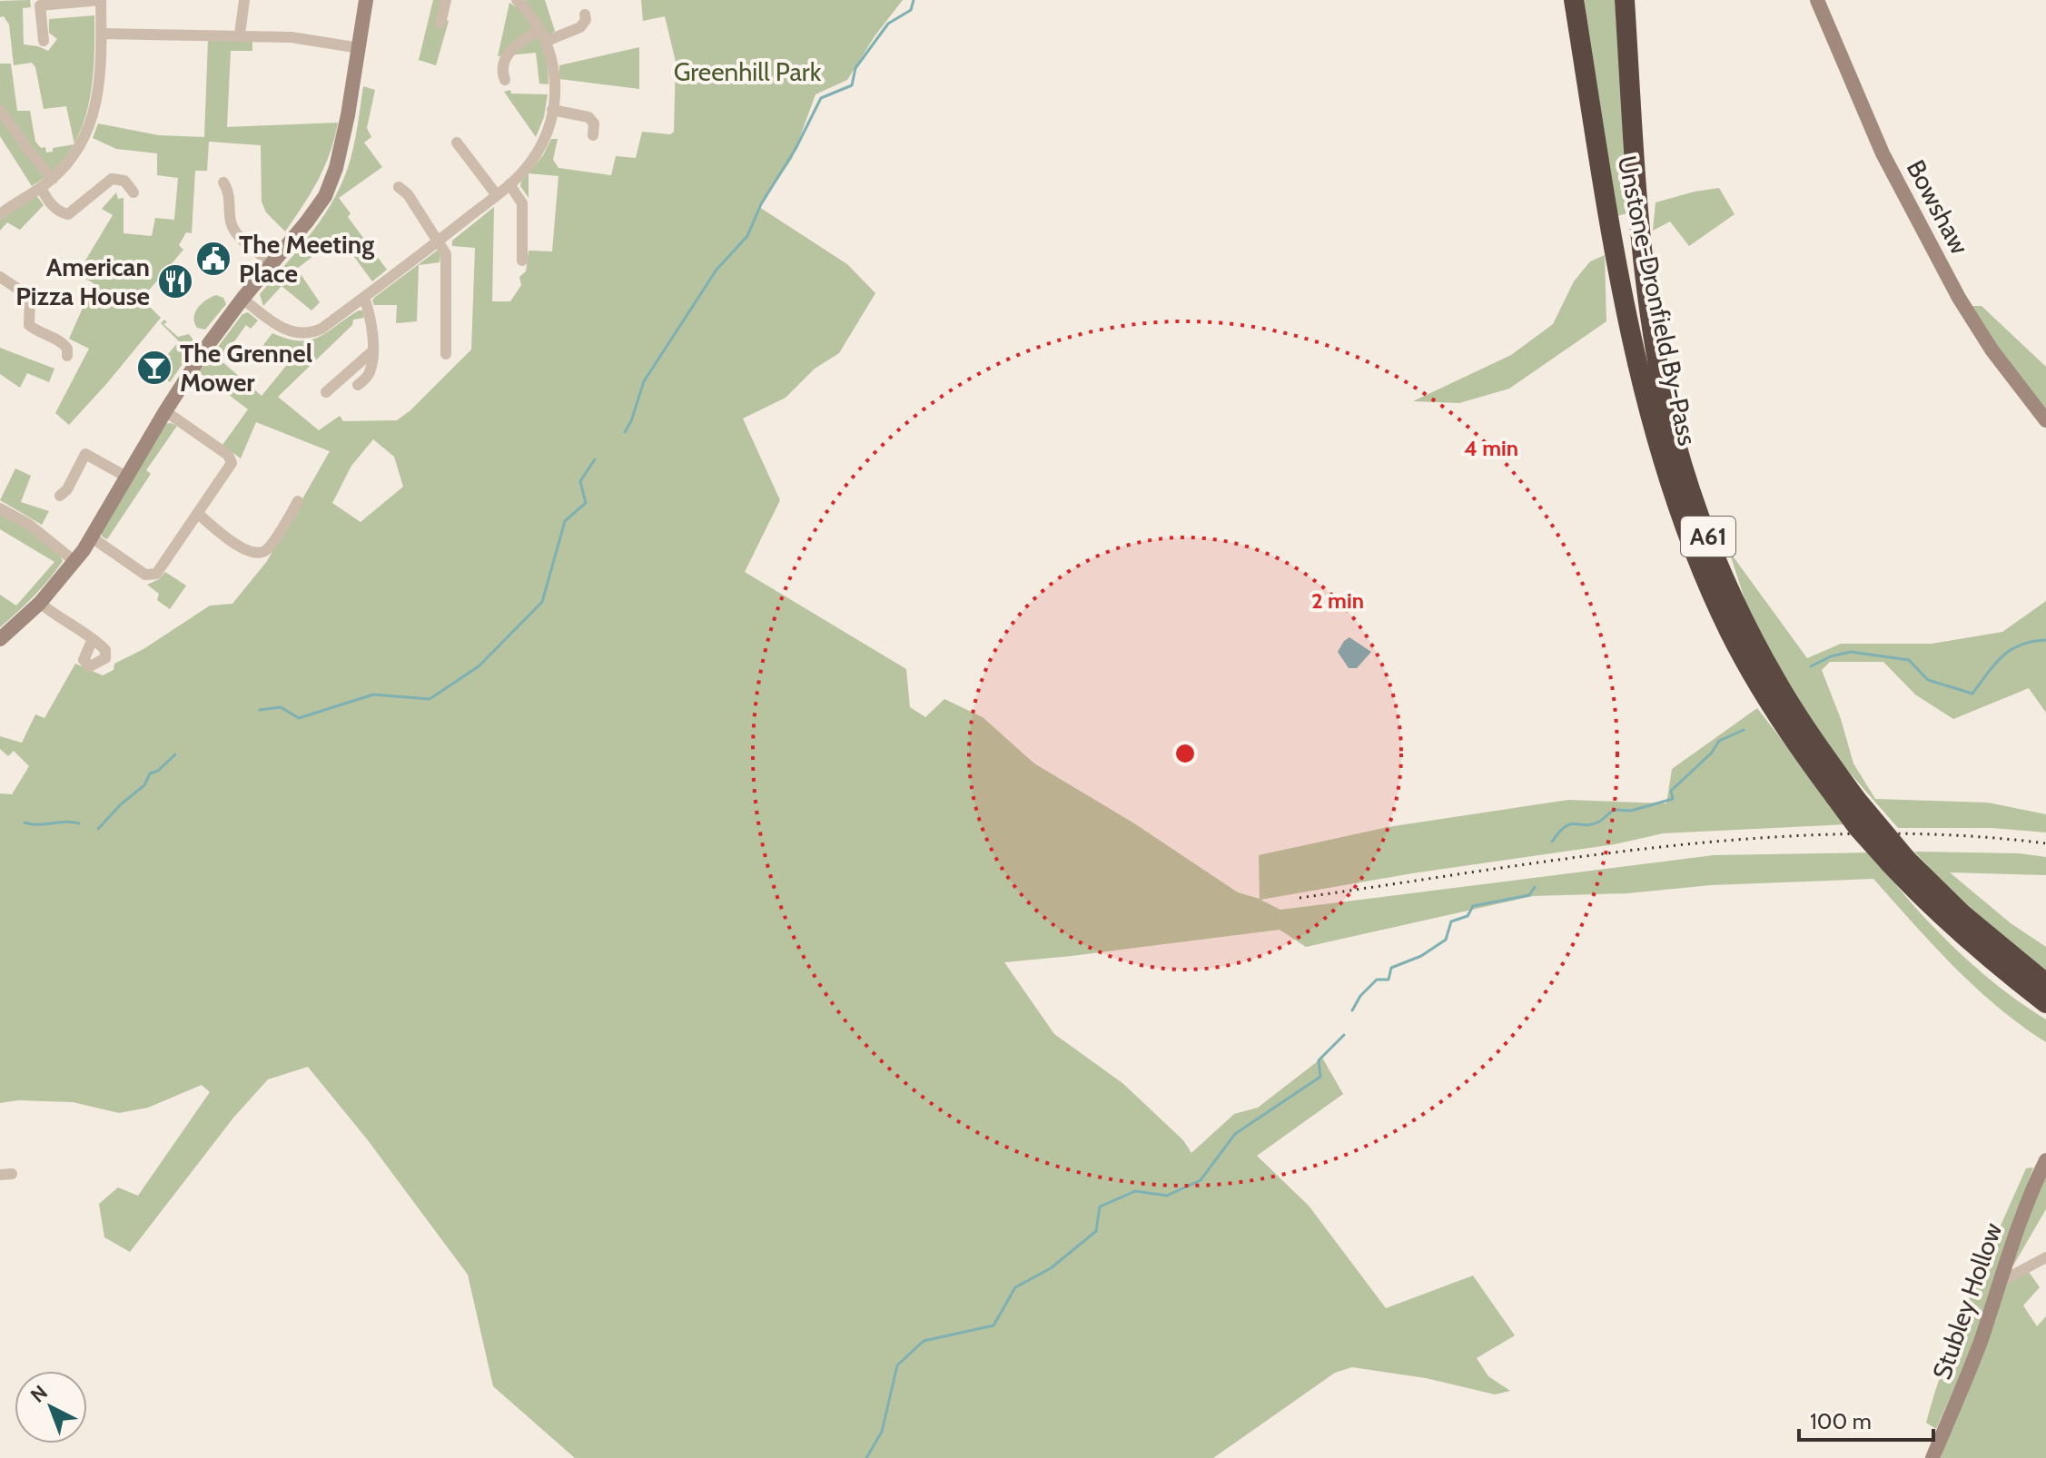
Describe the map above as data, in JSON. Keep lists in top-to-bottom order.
{
  "streets": {
    "highway": ["Unstone-Dronfield By-Pass", "A61"],
    "main road": ["Bowshaw", "Stubley Hollow"]
  },
  "parks": ["Greenhill Park"],
  "places": {
    "public building": ["The Meeting Place"],
    "restaurant": ["American Pizza House"],
    "bar": ["The Grennel Mower"]
  },
  "scale_bar": "100 m",
  "north": "top left",
  "rings": ["4 min", "2 min"]
}
